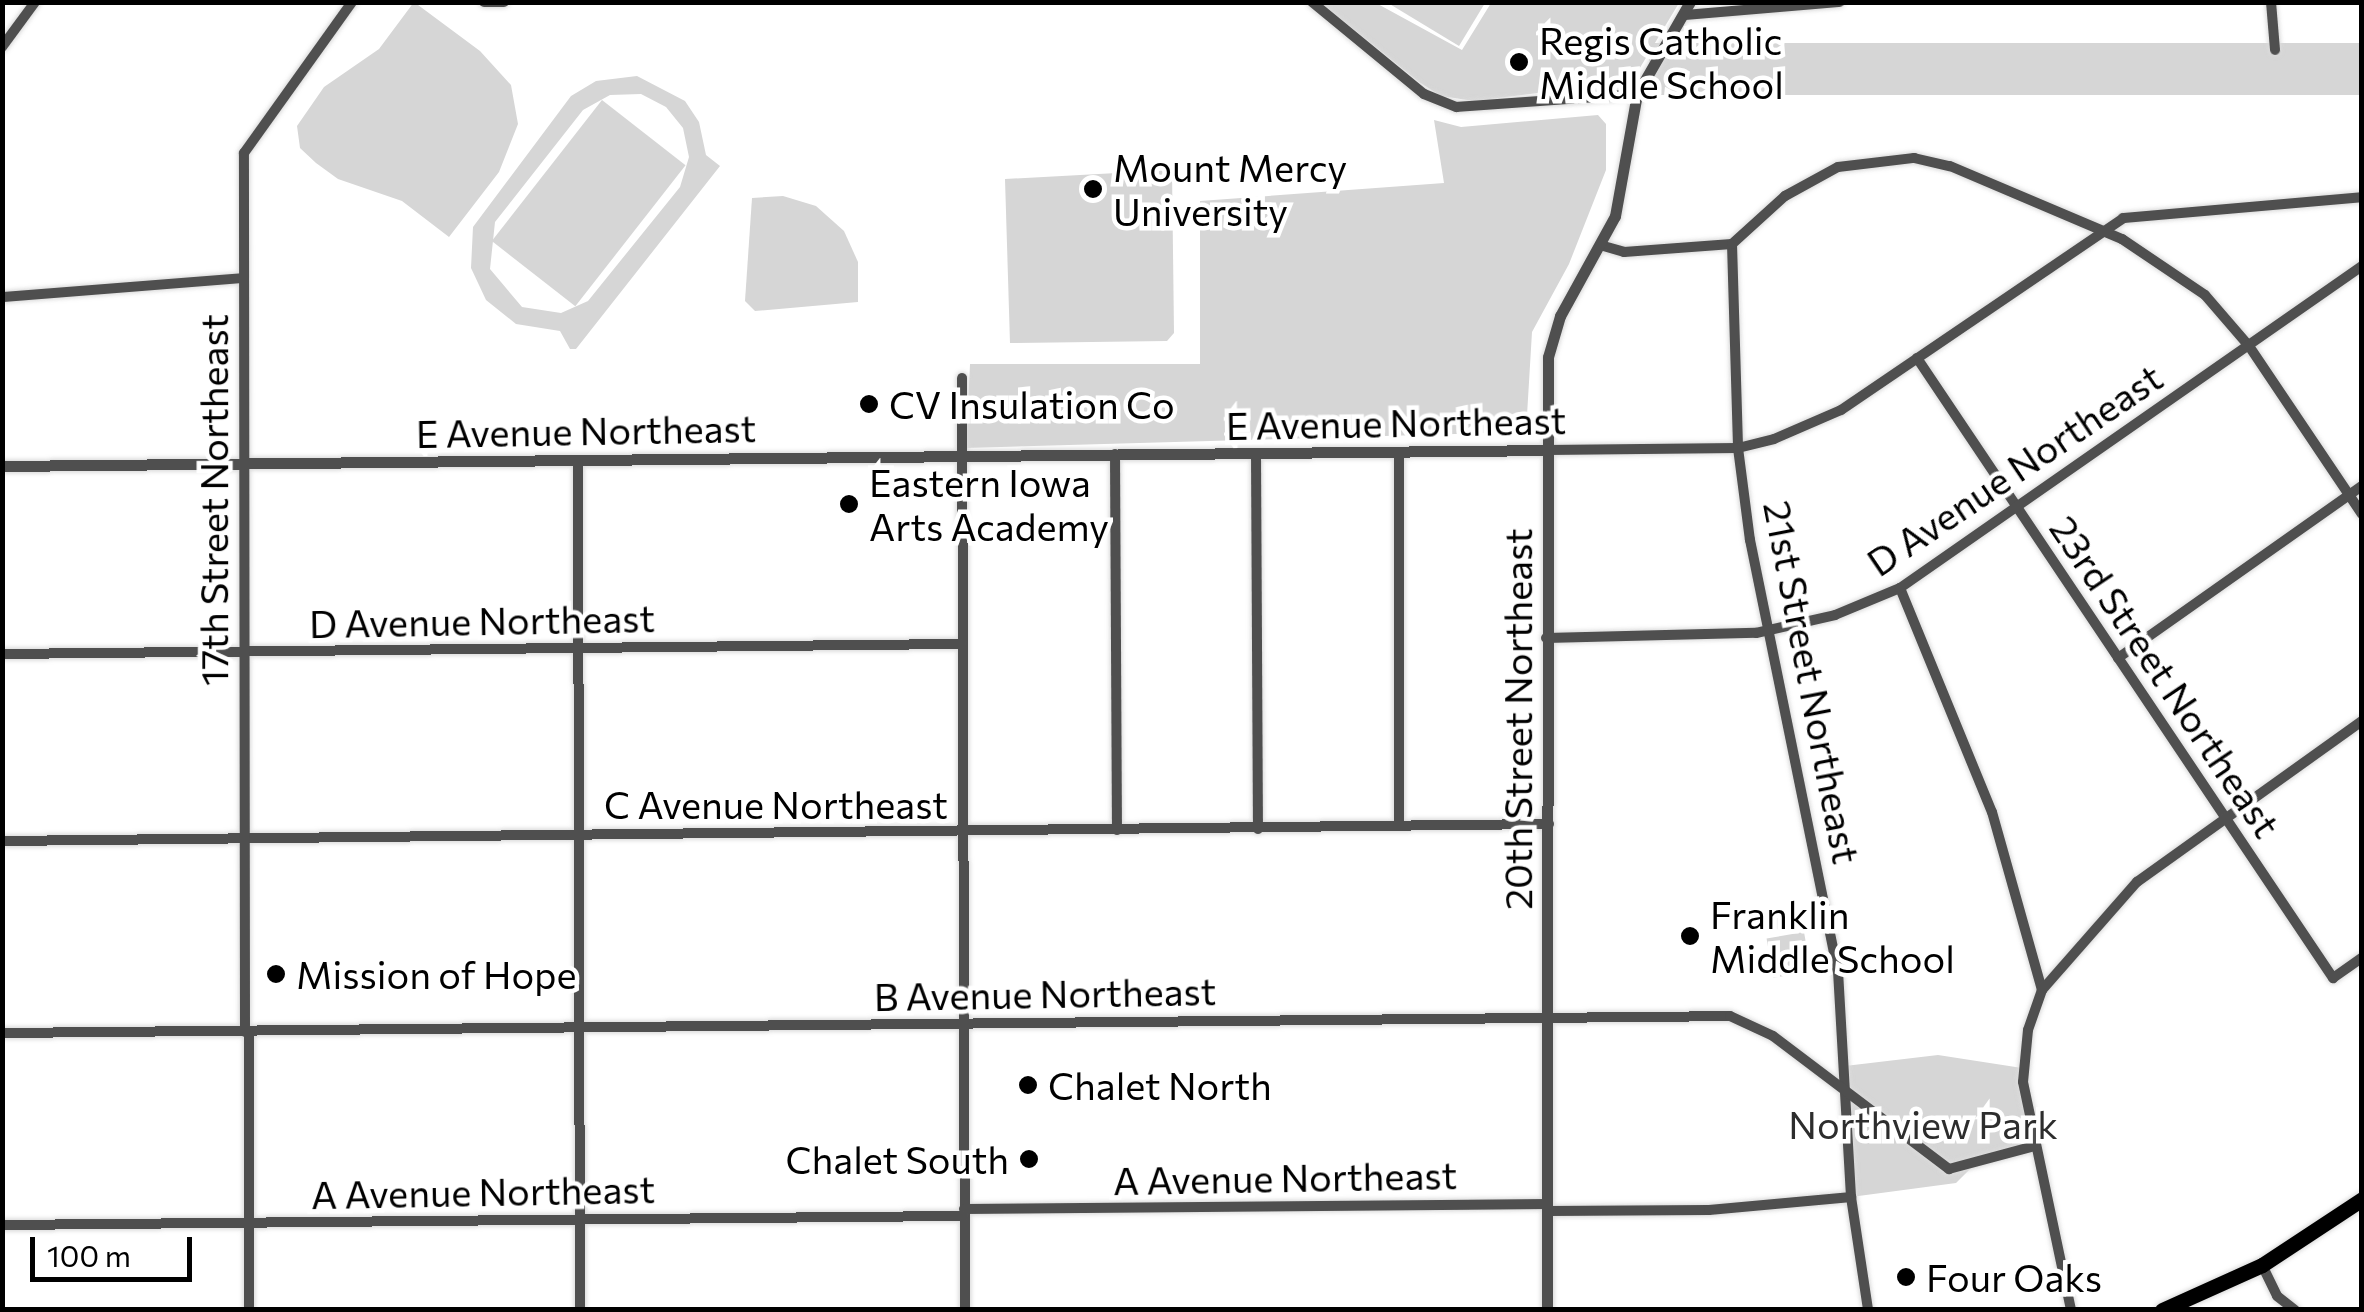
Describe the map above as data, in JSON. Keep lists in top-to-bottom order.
{
  "streets": {
    "street": [
      "E Avenue Northeast",
      "D Avenue Northeast",
      "17th Street Northeast",
      "23rd Street Northeast",
      "21st Street Northeast",
      "20th Street Northeast",
      "C Avenue Northeast",
      "B Avenue Northeast",
      "A Avenue Northeast"
    ]
  },
  "crossings": [
    ["E Avenue Northeast", "17th Street Northeast"],
    ["E Avenue Northeast", "23rd Street Northeast"],
    ["E Avenue Northeast", "21st Street Northeast"],
    ["E Avenue Northeast", "20th Street Northeast"],
    ["D Avenue Northeast", "17th Street Northeast"],
    ["D Avenue Northeast", "23rd Street Northeast"],
    ["D Avenue Northeast", "21st Street Northeast"],
    ["D Avenue Northeast", "20th Street Northeast"],
    ["17th Street Northeast", "C Avenue Northeast"],
    ["17th Street Northeast", "B Avenue Northeast"],
    ["17th Street Northeast", "A Avenue Northeast"],
    ["21st Street Northeast", "B Avenue Northeast"],
    ["21st Street Northeast", "A Avenue Northeast"],
    ["20th Street Northeast", "C Avenue Northeast"],
    ["20th Street Northeast", "B Avenue Northeast"],
    ["20th Street Northeast", "A Avenue Northeast"]
  ],
  "parks": ["Northview Park"],
  "places": [
    "Regis Catholic Middle School",
    "Mount Mercy University",
    "CV Insulation Co",
    "Eastern Iowa Arts Academy",
    "Franklin Middle School",
    "Mission of Hope",
    "Chalet North",
    "Chalet South",
    "Four Oaks"
  ],
  "scale_bar": "100 m"
}
